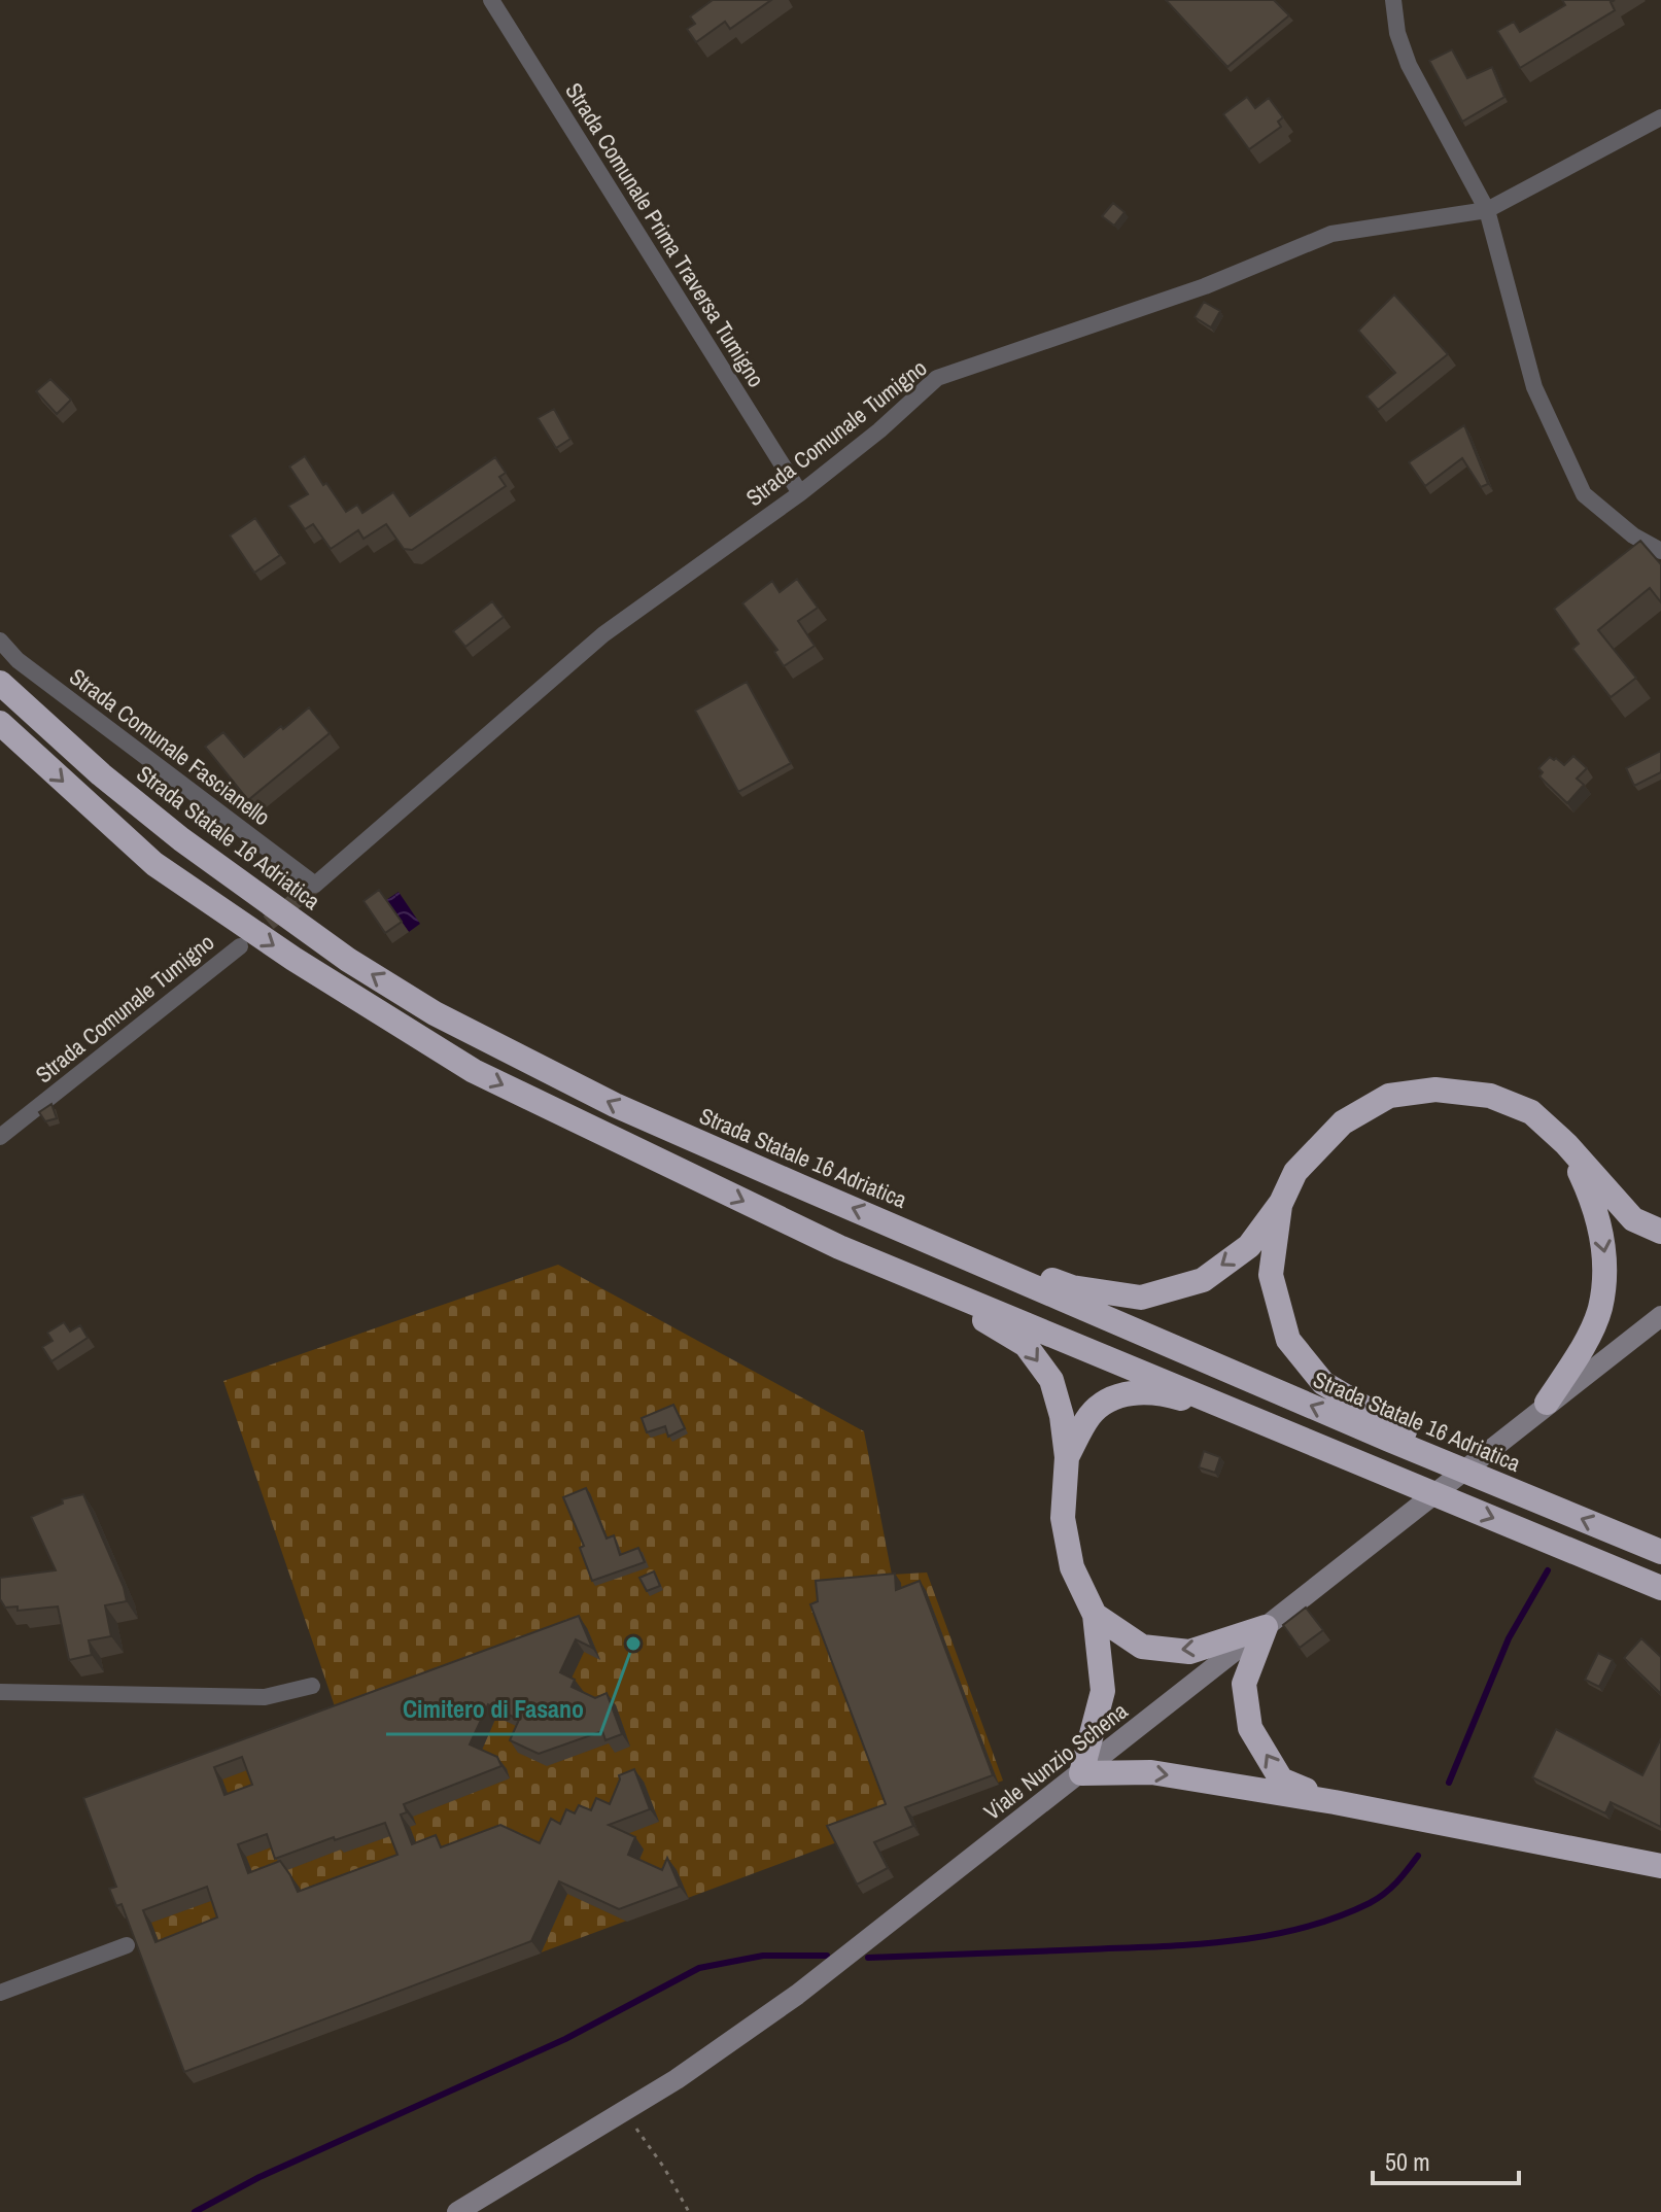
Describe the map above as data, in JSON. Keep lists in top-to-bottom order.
{
  "streets": {
    "highway": ["Strada Statale 16 Adriatica"],
    "street": [
      "Strada Comunale Prima Traversa Tumigno",
      "Strada Comunale Tumigno",
      "Strada Comunale Fascianello",
      "Viale Nunzio Schena"
    ]
  },
  "crossings": [
    ["Strada Comunale Prima Traversa Tumigno", "Strada Comunale Tumigno"],
    ["Strada Comunale Tumigno", "Strada Comunale Fascianello"]
  ],
  "places": ["Cimitero di Fasano"],
  "scale_bar": "50 m"
}
